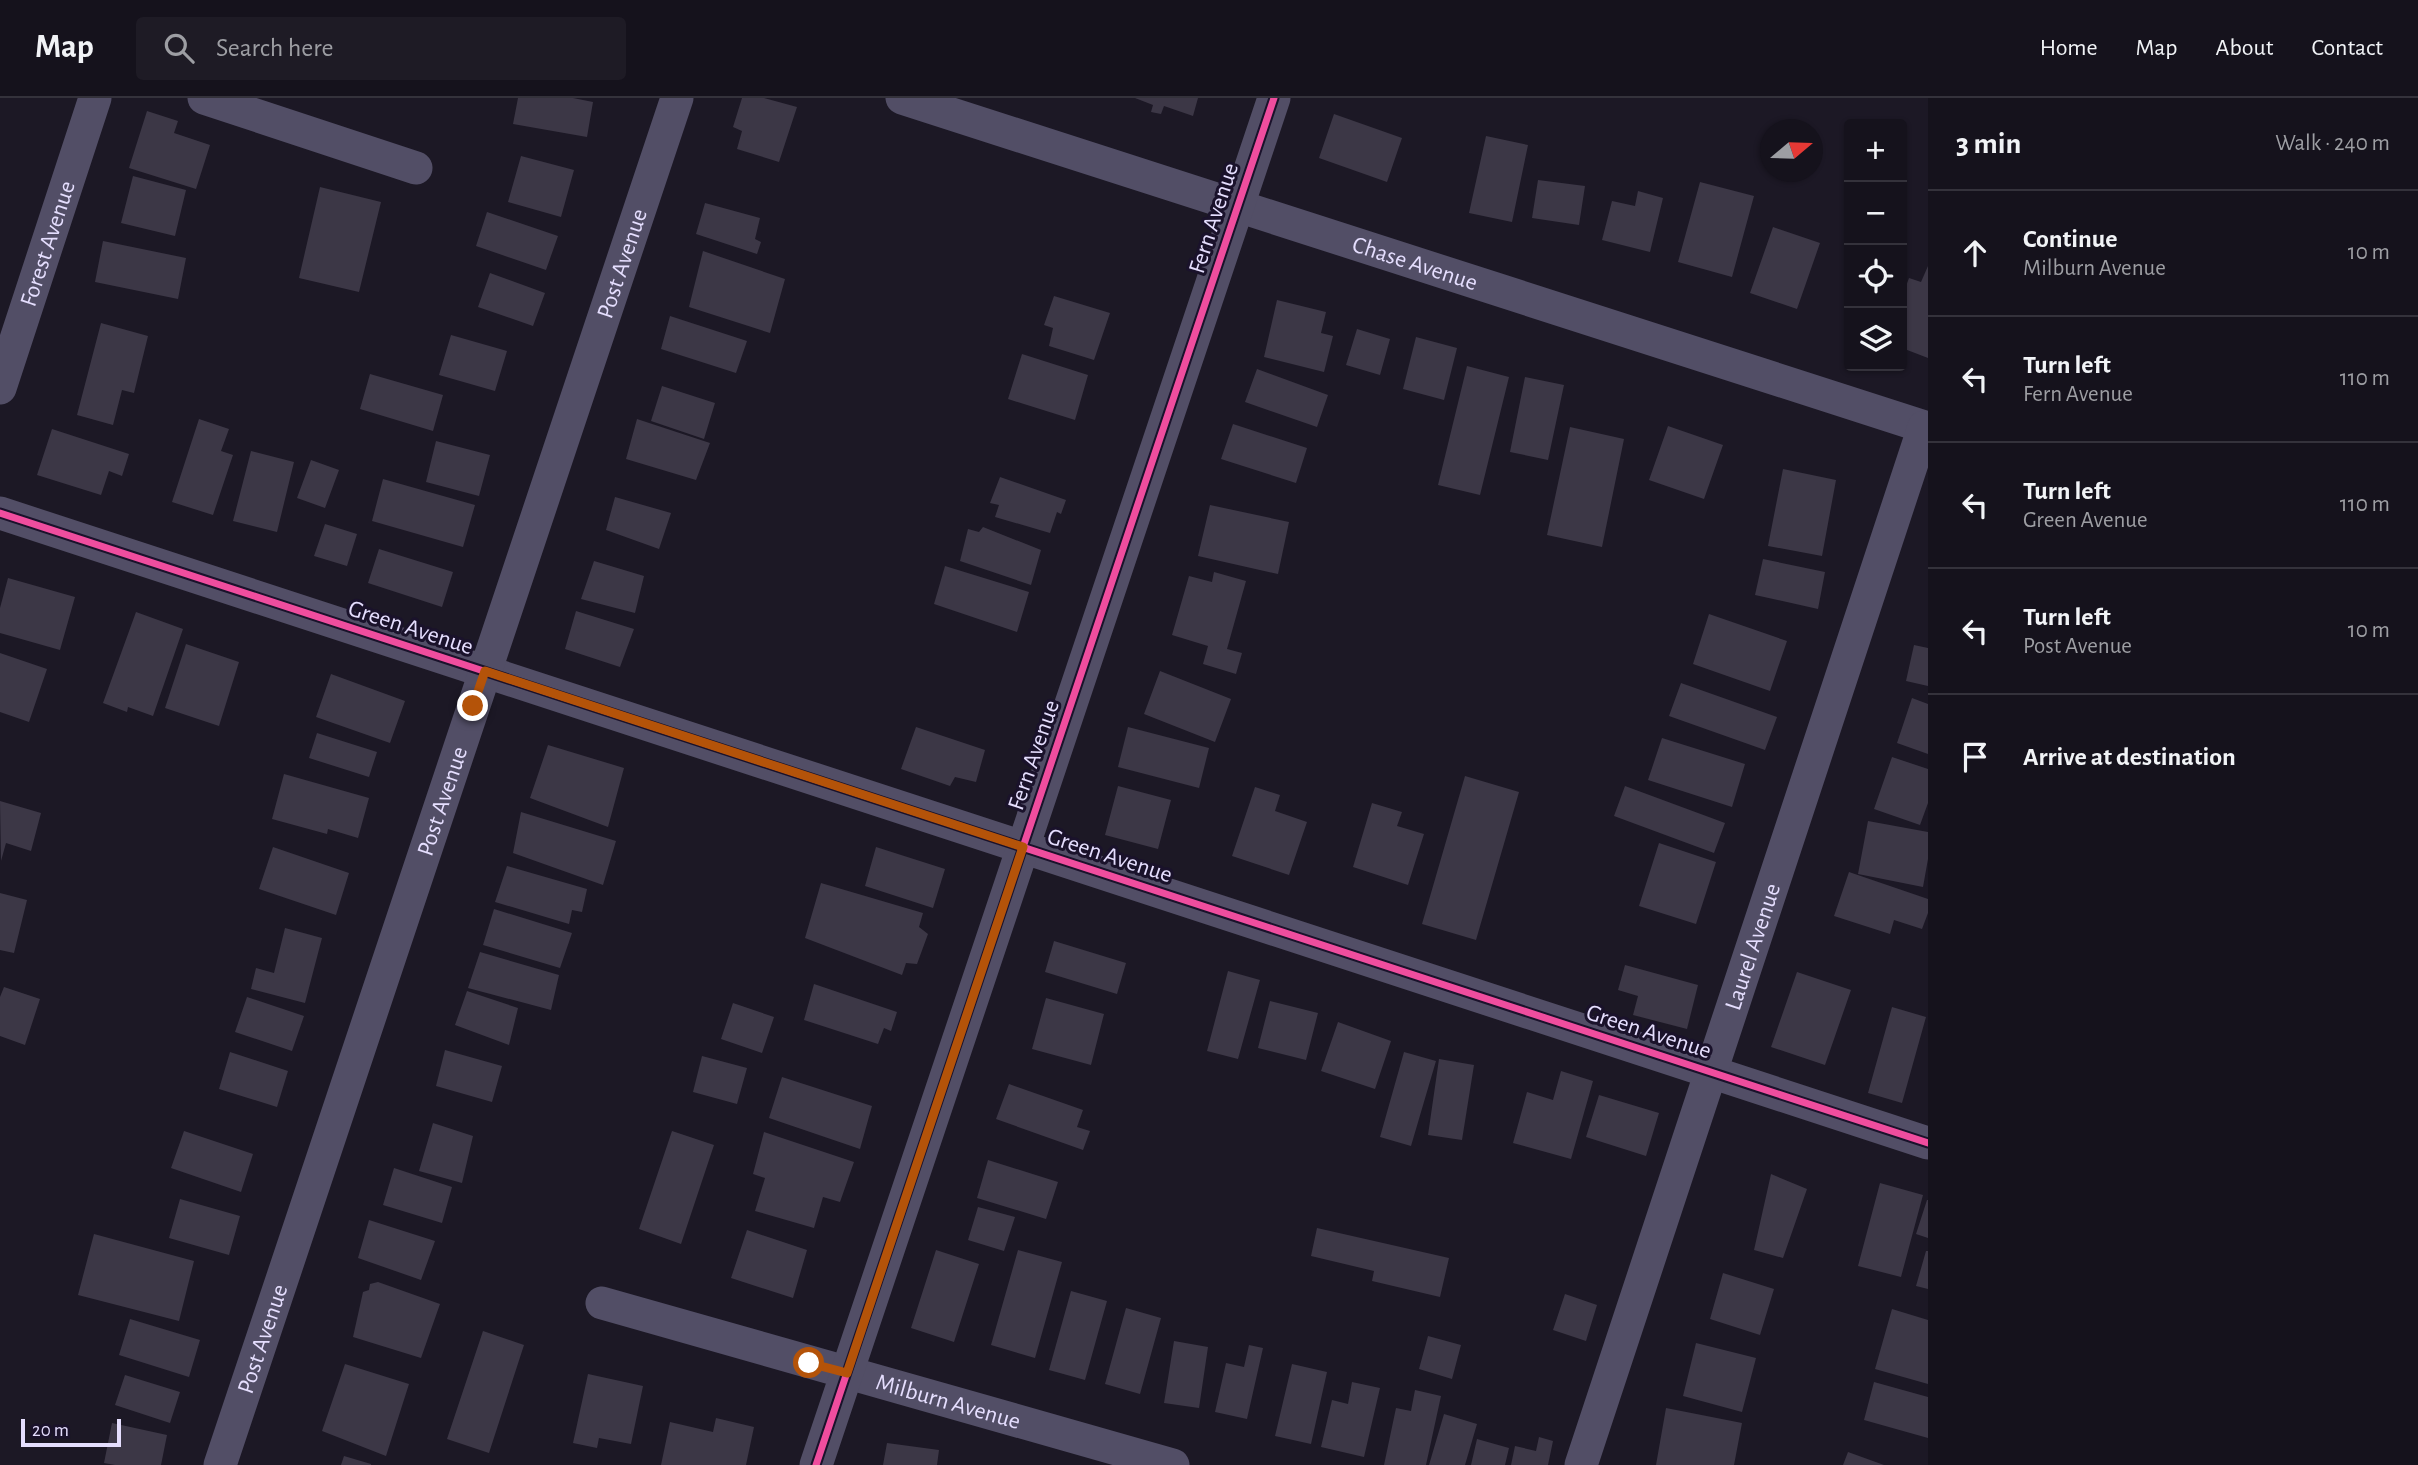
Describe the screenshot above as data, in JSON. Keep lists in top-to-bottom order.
{
  "streets": {
    "street": [
      "Fern Avenue",
      "Forest Avenue",
      "Chase Avenue",
      "Post Avenue",
      "Green Avenue",
      "Laurel Avenue",
      "Milburn Avenue"
    ]
  },
  "crossings": [
    ["Fern Avenue", "Chase Avenue"],
    ["Fern Avenue", "Green Avenue"],
    ["Fern Avenue", "Milburn Avenue"],
    ["Chase Avenue", "Laurel Avenue"],
    ["Post Avenue", "Green Avenue"],
    ["Green Avenue", "Laurel Avenue"]
  ],
  "scale_bar": "20 m",
  "north": "right",
  "page": {
    "header": "Map",
    "search": "Search here",
    "nav": [
      "Home",
      "Map",
      "About",
      "Contact"
    ],
    "heading": ["3 min", "Walk · 240 m"],
    "map_buttons": ["+", "−"],
    "list": [
      ["Continue", "Milburn Avenue", "10 m"],
      ["Turn left", "Fern Avenue", "110 m"],
      ["Turn left", "Green Avenue", "110 m"],
      ["Turn left", "Post Avenue", "10 m"],
      "Arrive at destination"
    ],
    "scale": "20 m"
  }
}
